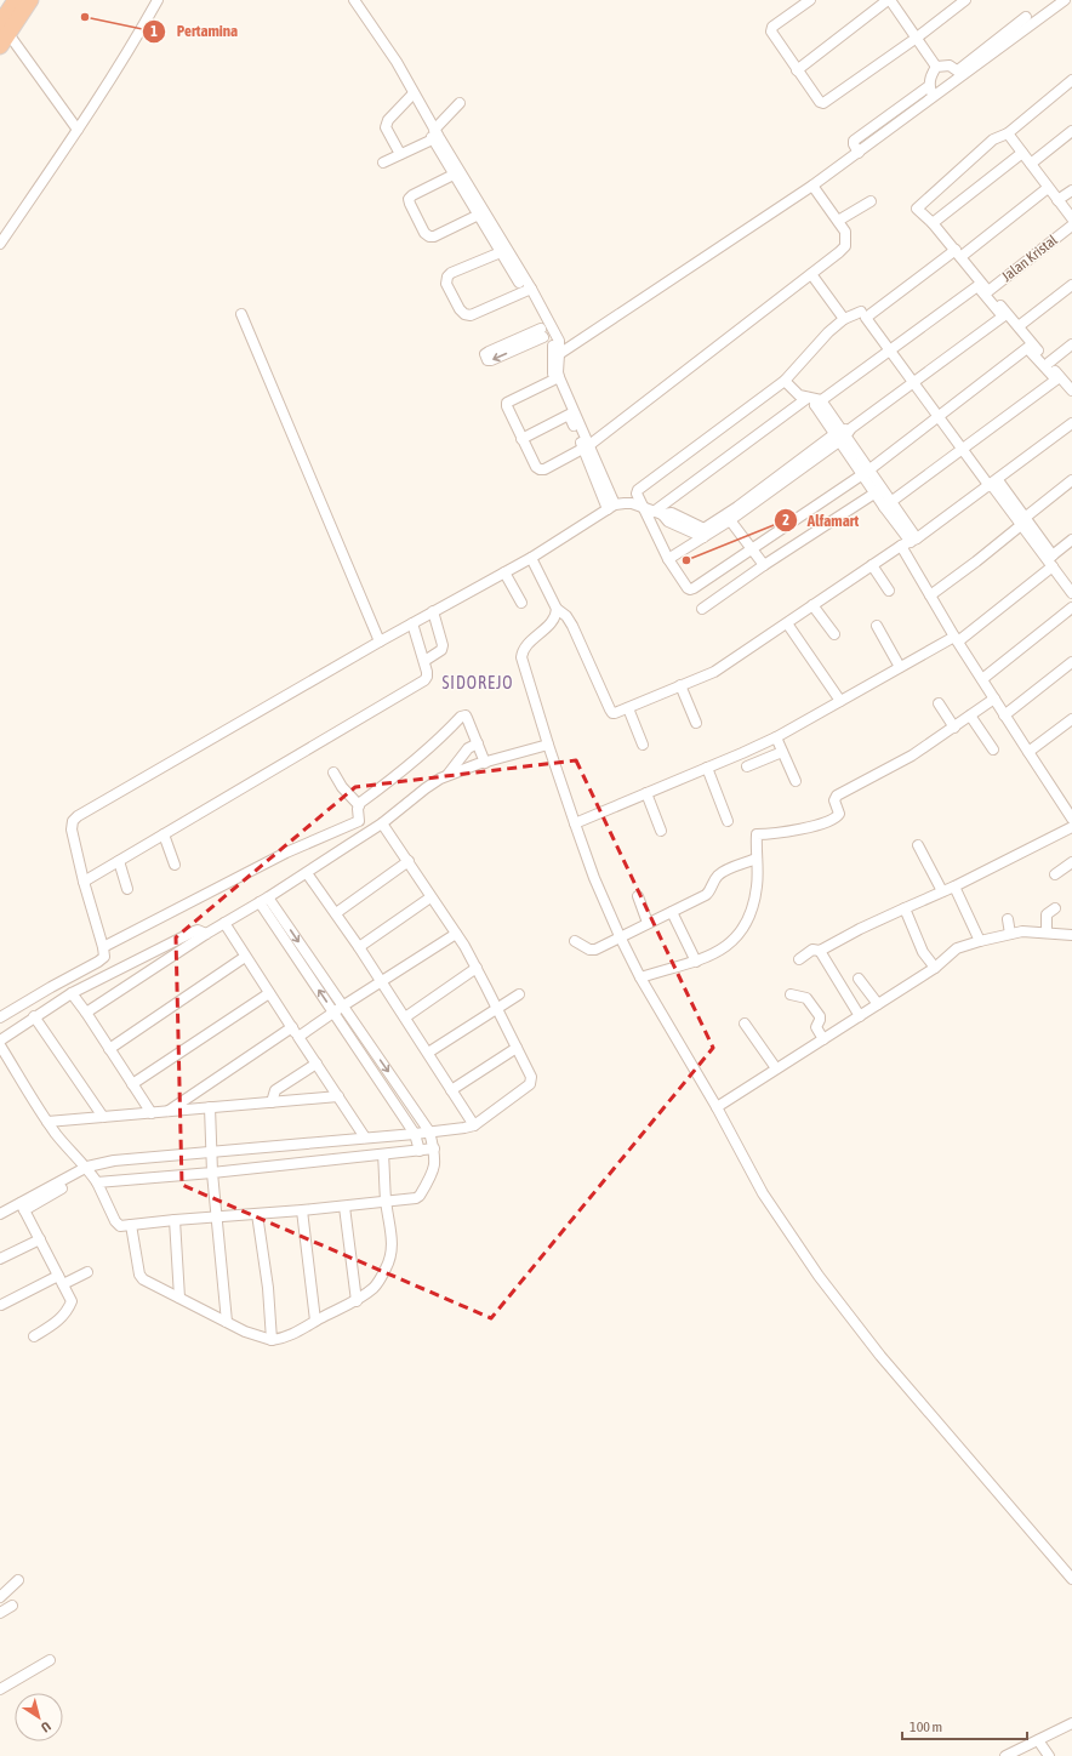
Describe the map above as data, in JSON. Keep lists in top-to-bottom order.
{
  "streets": {
    "street": ["Jalan Kristal"]
  },
  "districts": ["SIDOREJO"],
  "places": ["Pertamina", "Alfamart"],
  "scale_bar": "100 m",
  "north": "bottom right"
}
